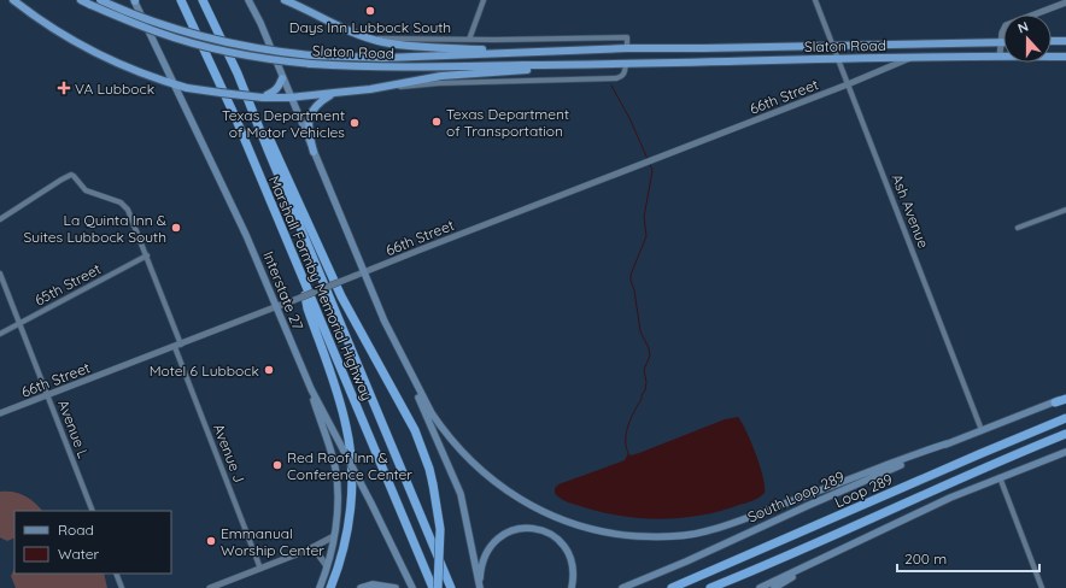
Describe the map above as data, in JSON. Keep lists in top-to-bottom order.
{
  "streets": {
    "highway": ["Slaton Road", "Marshall Formby Memorial Highway", "Loop 289"],
    "main road": ["Interstate 27", "South Loop 289"],
    "street": [
      "66th Street",
      "Ash Avenue",
      "65th Street",
      "Avenue L",
      "Avenue J"
    ]
  },
  "crossings": [
    ["Slaton Road", "66th Street"],
    ["Slaton Road", "Ash Avenue"],
    ["66th Street", "Ash Avenue"],
    ["66th Street", "Interstate 27"],
    ["66th Street", "Avenue L"],
    ["66th Street", "Avenue J"],
    ["Ash Avenue", "South Loop 289"],
    ["65th Street", "Avenue L"],
    ["65th Street", "Avenue J"]
  ],
  "places": {
    "other": [
      "Days Inn Lubbock South",
      "Texas Department of Transportation",
      "Texas Department of Motor Vehicles",
      "La Quinta Inn & Suites Lubbock South",
      "Motel 6 Lubbock",
      "Red Roof Inn & Conference Center",
      "Emmanual Worship Center"
    ],
    "health": ["VA Lubbock"]
  },
  "legend": ["Road", "Water"],
  "scale_bar": "200 m",
  "north": "top"
}
